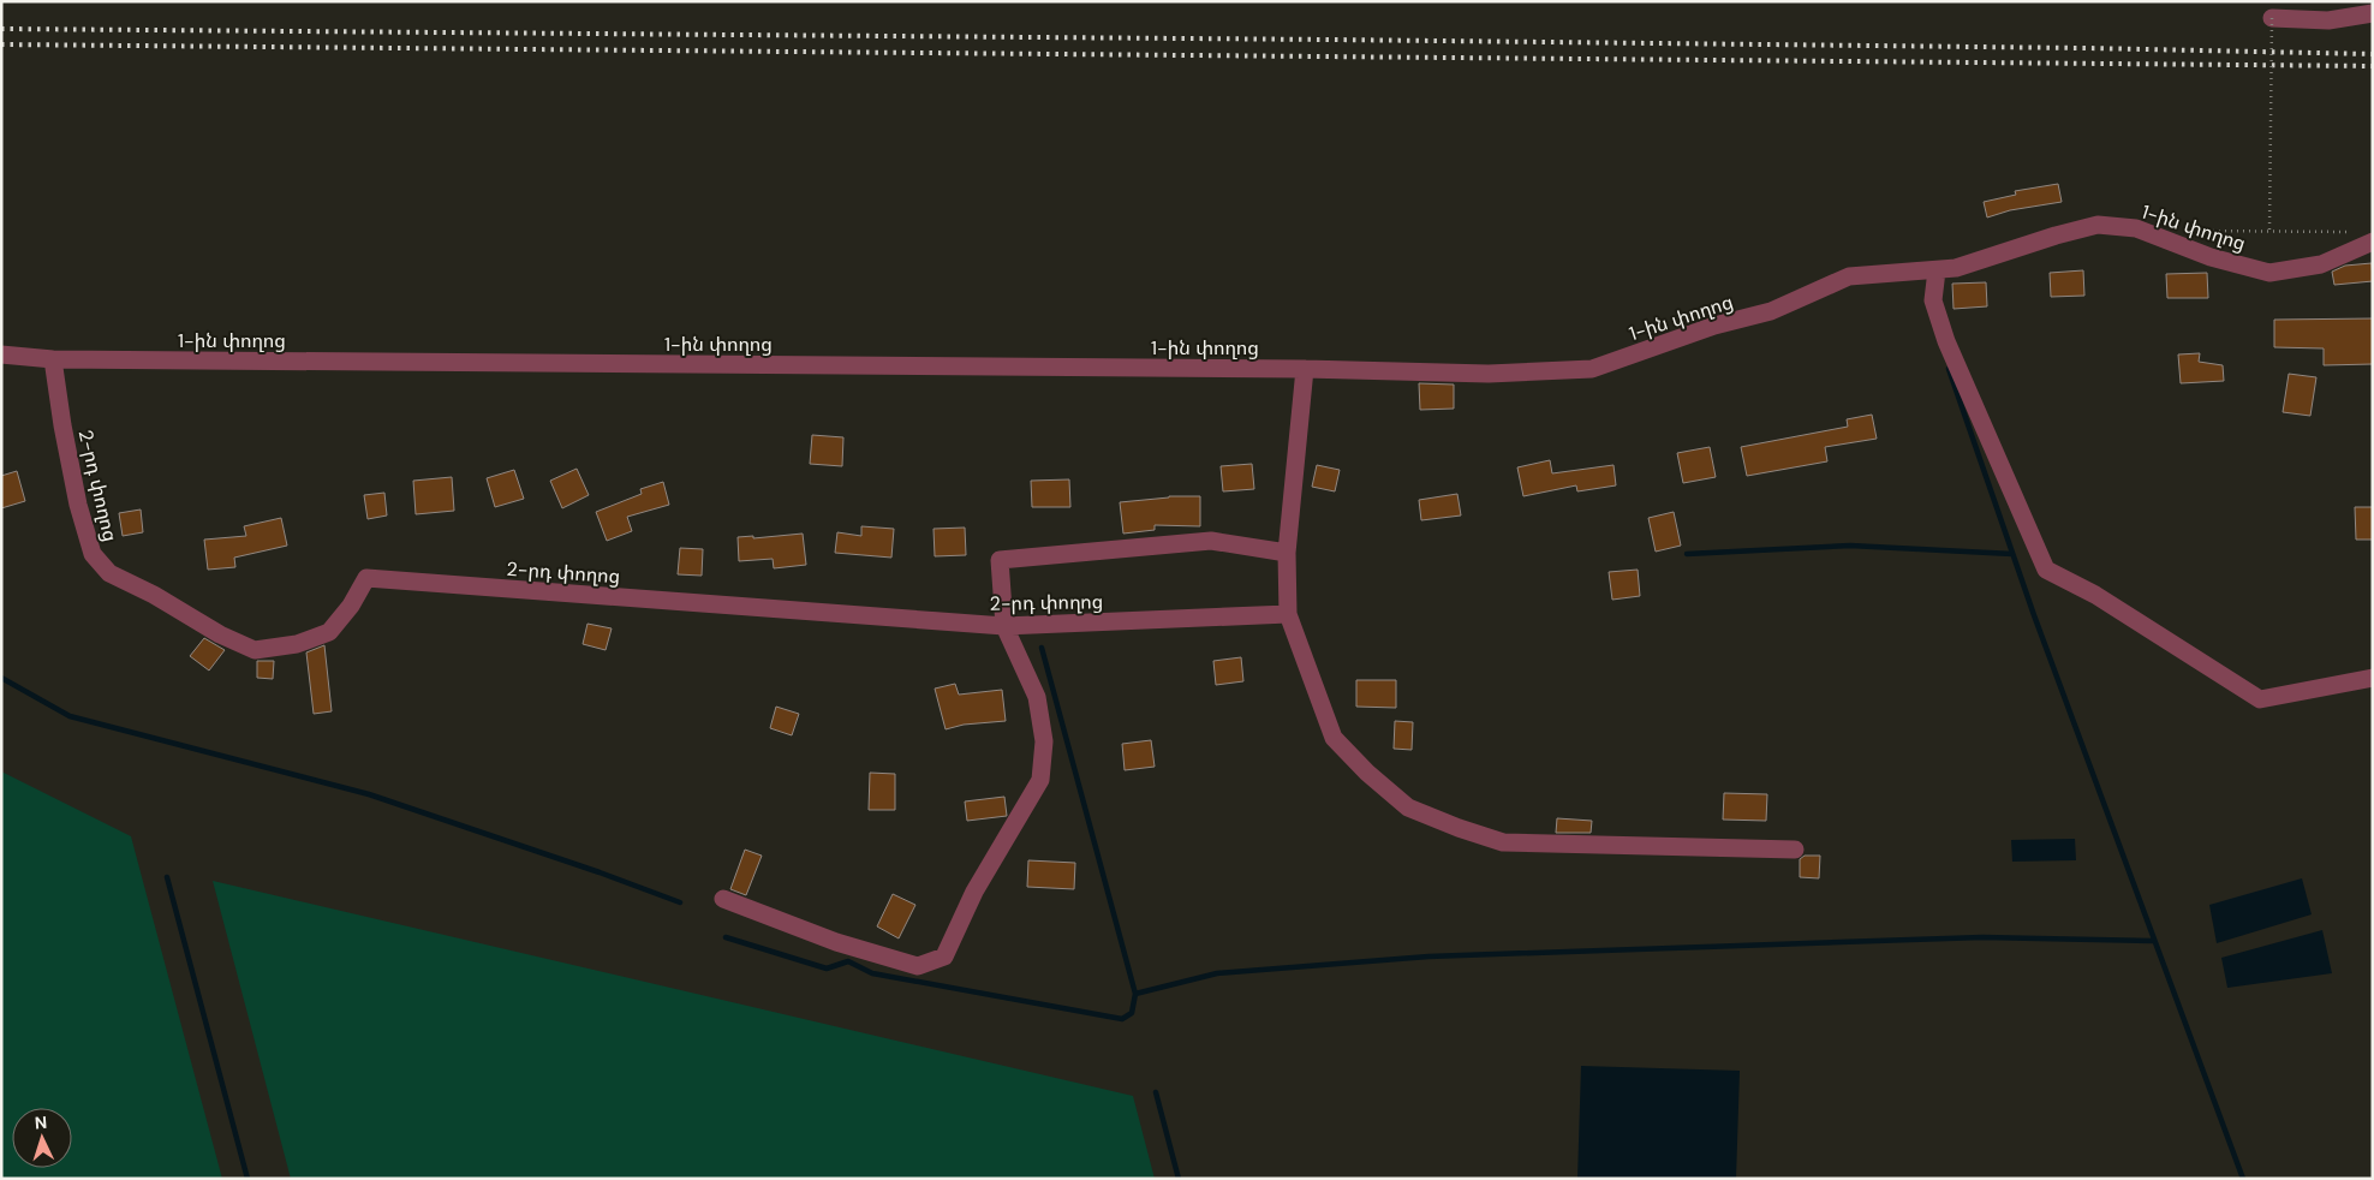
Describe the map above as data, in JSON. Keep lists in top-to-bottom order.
{
  "streets": {
    "street": ["1-ին փողոց", "2-րդ փողոց"]
  },
  "crossings": [
    ["1-ին փողոց", "2-րդ փողոց"]
  ],
  "north": "top"
}
